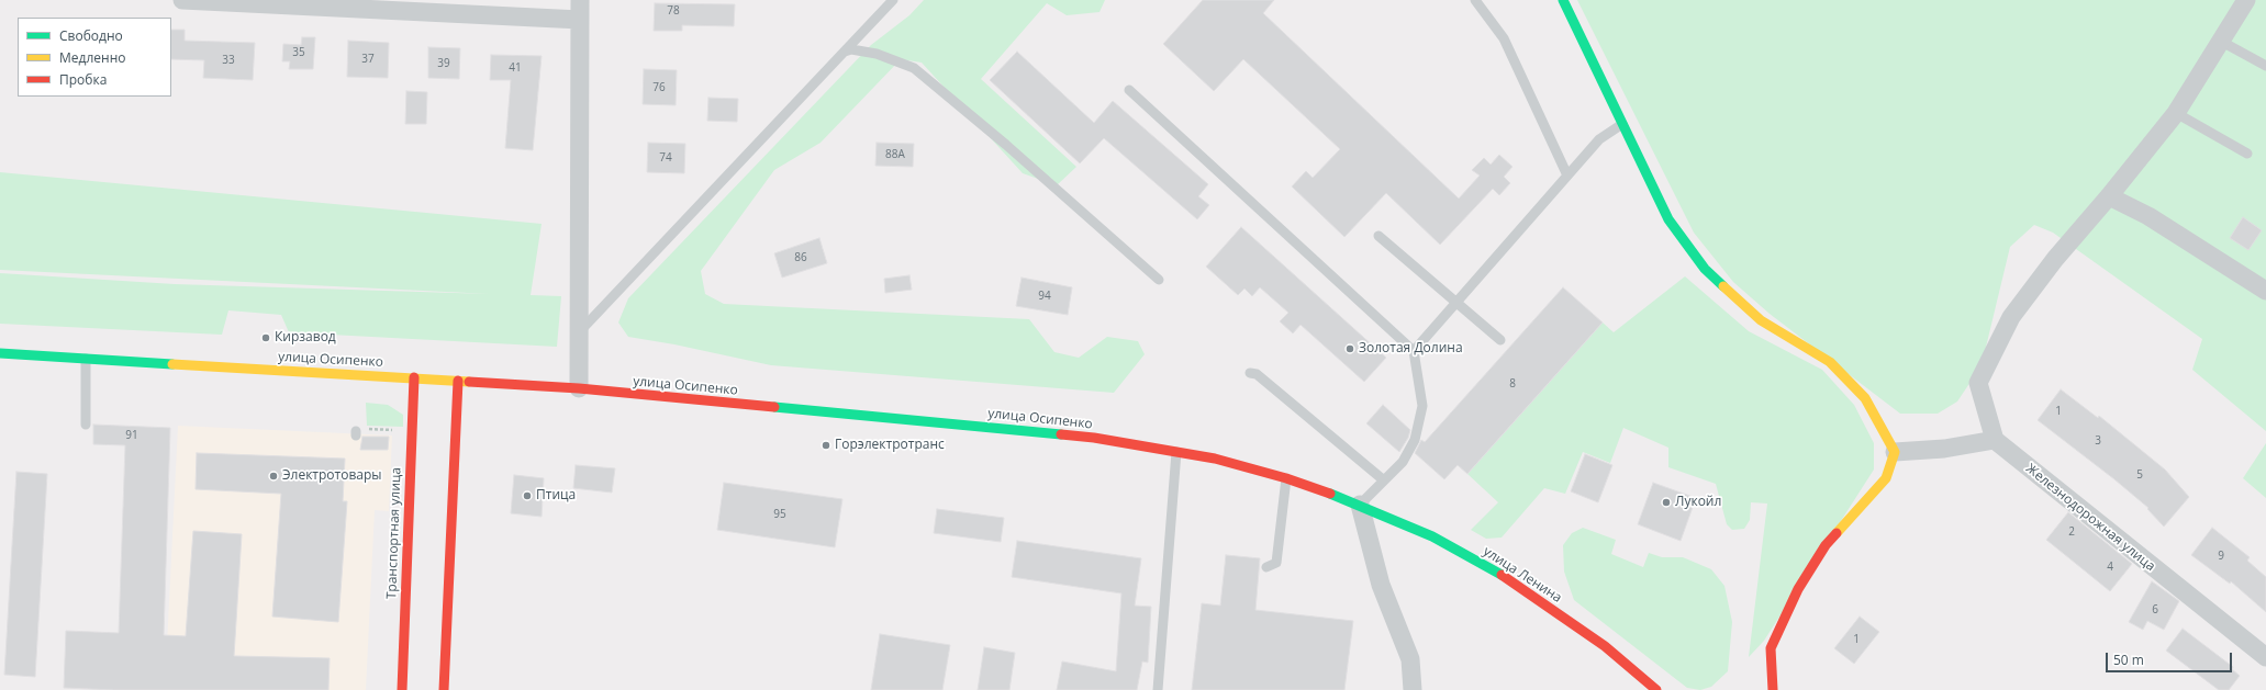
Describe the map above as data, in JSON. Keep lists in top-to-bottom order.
{
  "streets": {
    "main road": ["улица Осипенко", "Транспортная улица", "улица Ленина"],
    "street": ["Железнодорожная улица"]
  },
  "crossings": [
    ["улица Осипенко", "Транспортная улица"],
    ["улица Осипенко", "улица Ленина"]
  ],
  "places": [
    "Кирзавод",
    "Золотая Долина",
    "Горэлектротранс",
    "Электротовары",
    "Птица",
    "Лукойл"
  ],
  "house_numbers": [
    "78",
    "35",
    "37",
    "33",
    "39",
    "41",
    "76",
    "88А",
    "74",
    "86",
    "94",
    "8",
    "1",
    "91",
    "3",
    "5",
    "95",
    "2",
    "9",
    "4",
    "6",
    "1"
  ],
  "legend": ["Свободно", "Медленно", "Пробка"],
  "scale_bar": "50 m"
}
